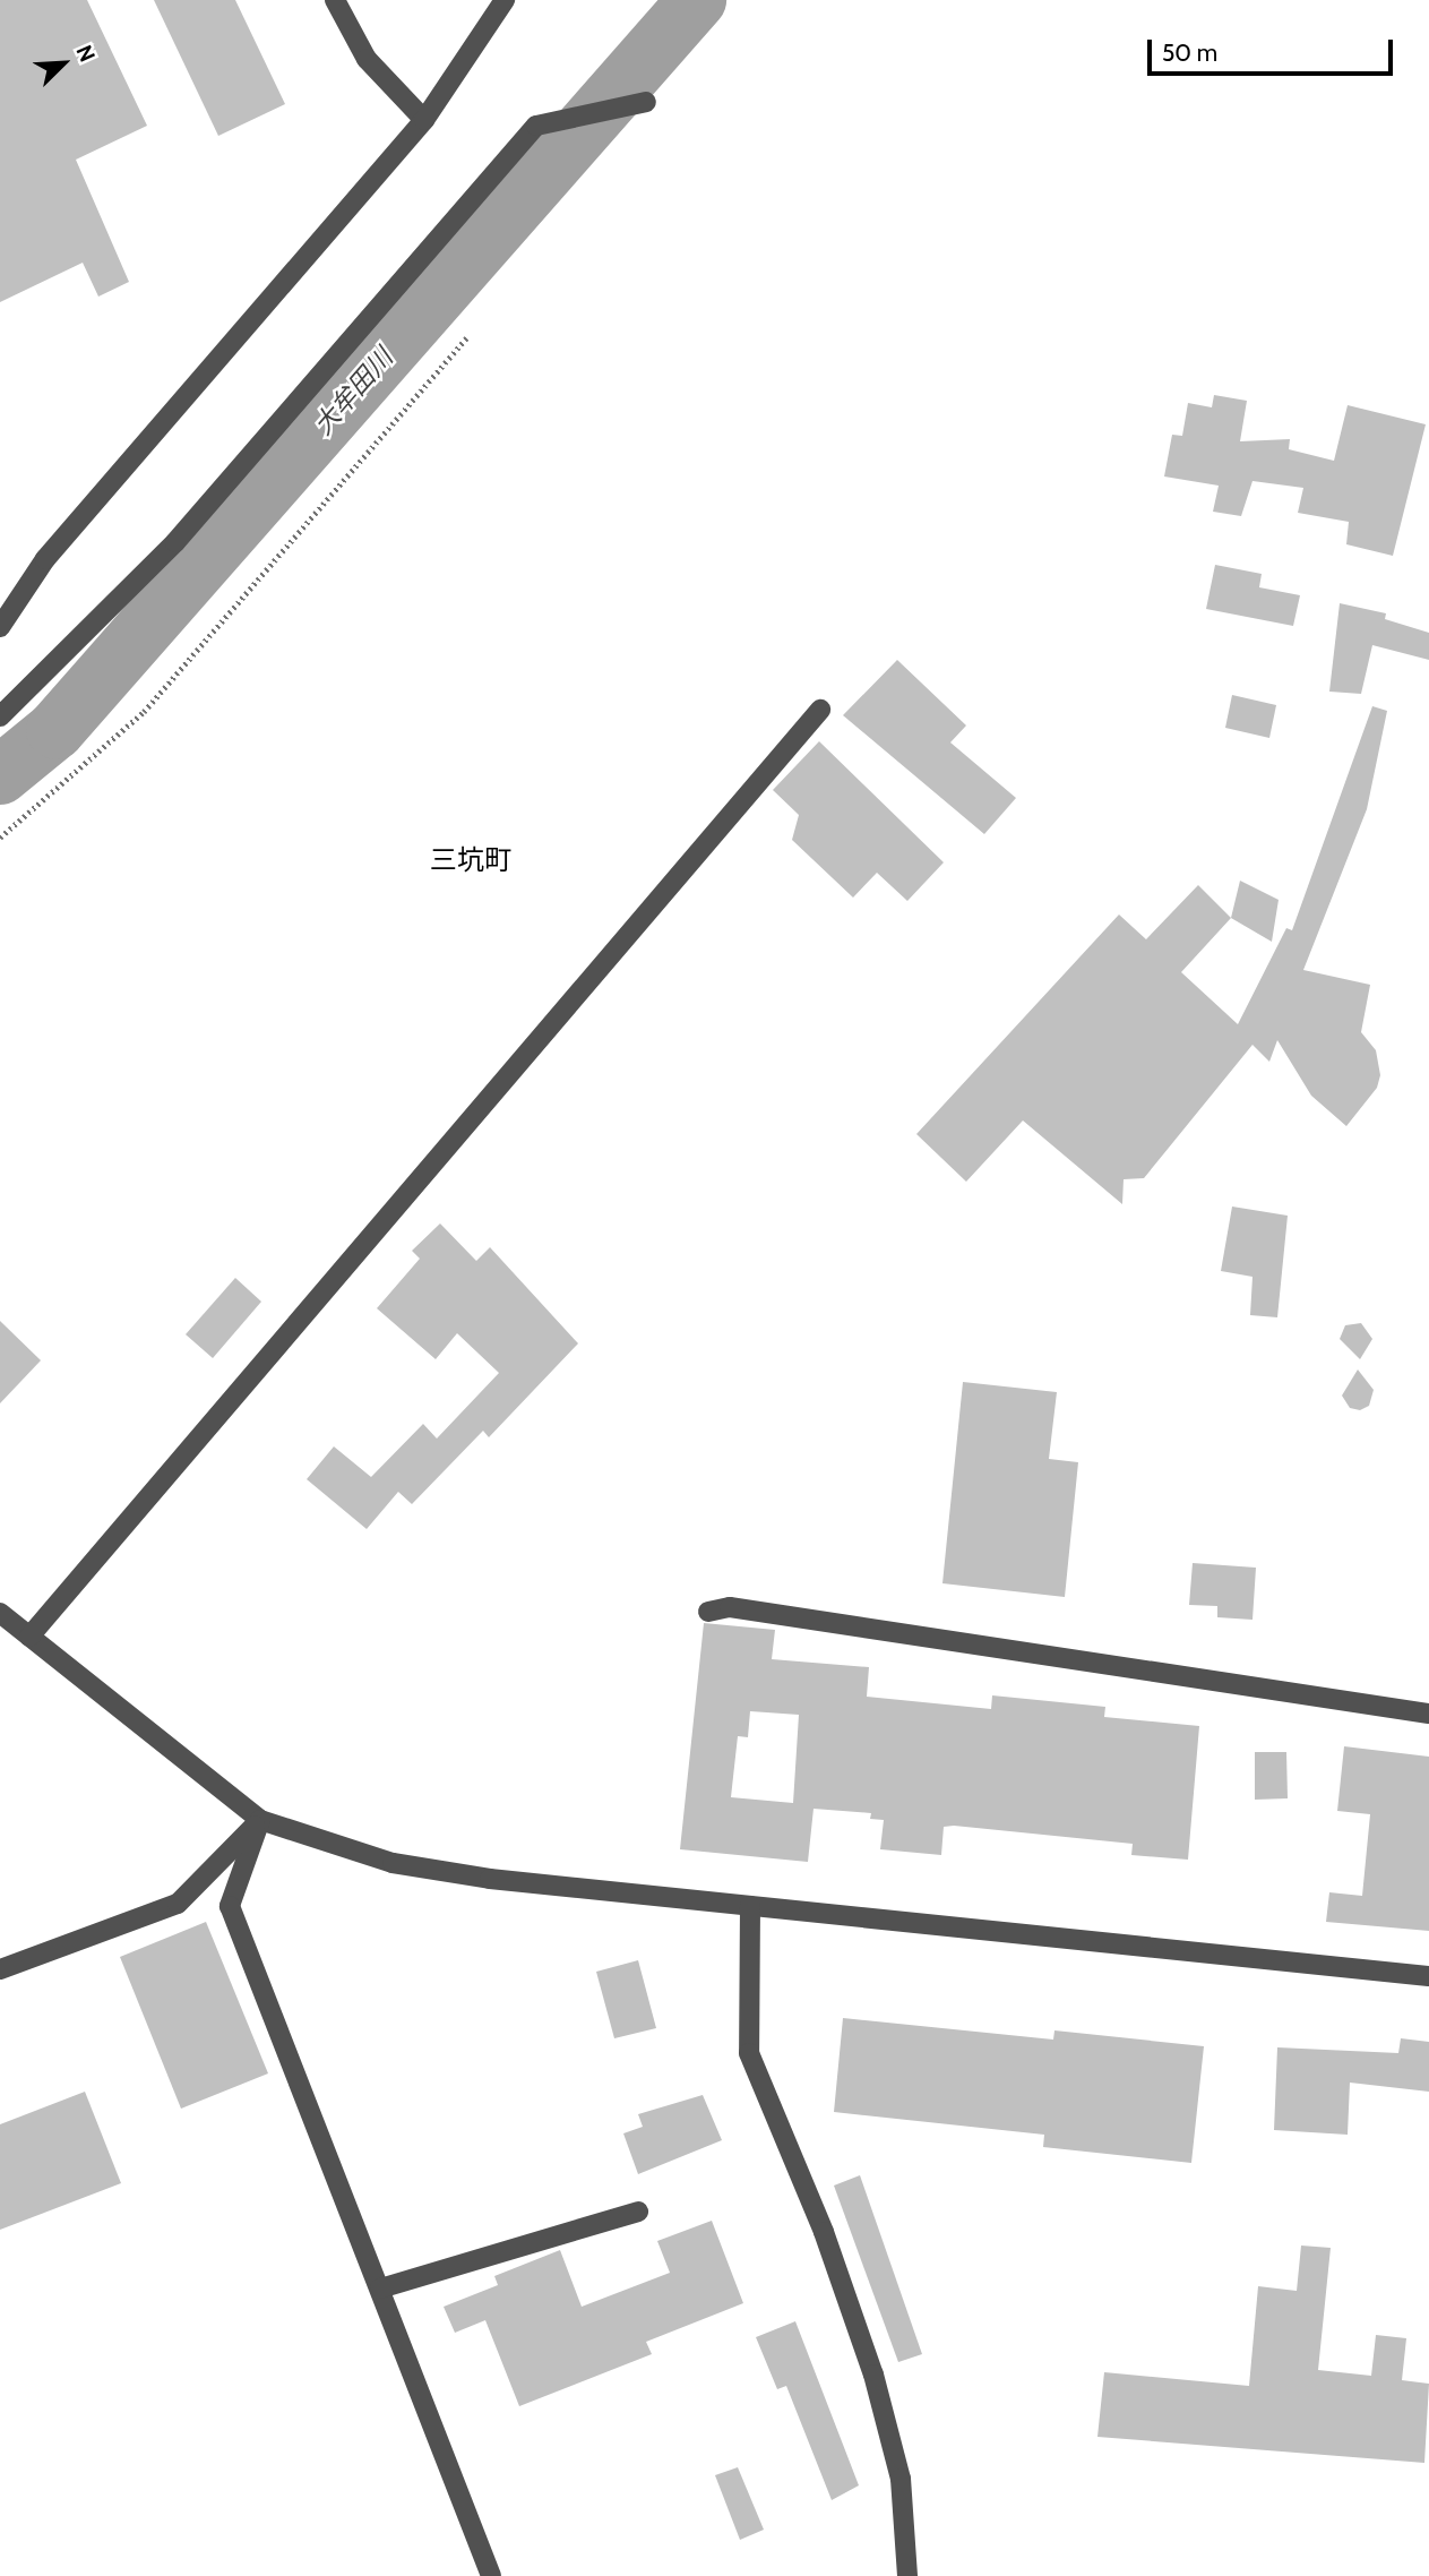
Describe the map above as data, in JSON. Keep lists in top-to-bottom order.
{
  "districts": ["三坑町"],
  "water": ["大牟田川"],
  "scale_bar": "50 m",
  "north": "top right"
}
